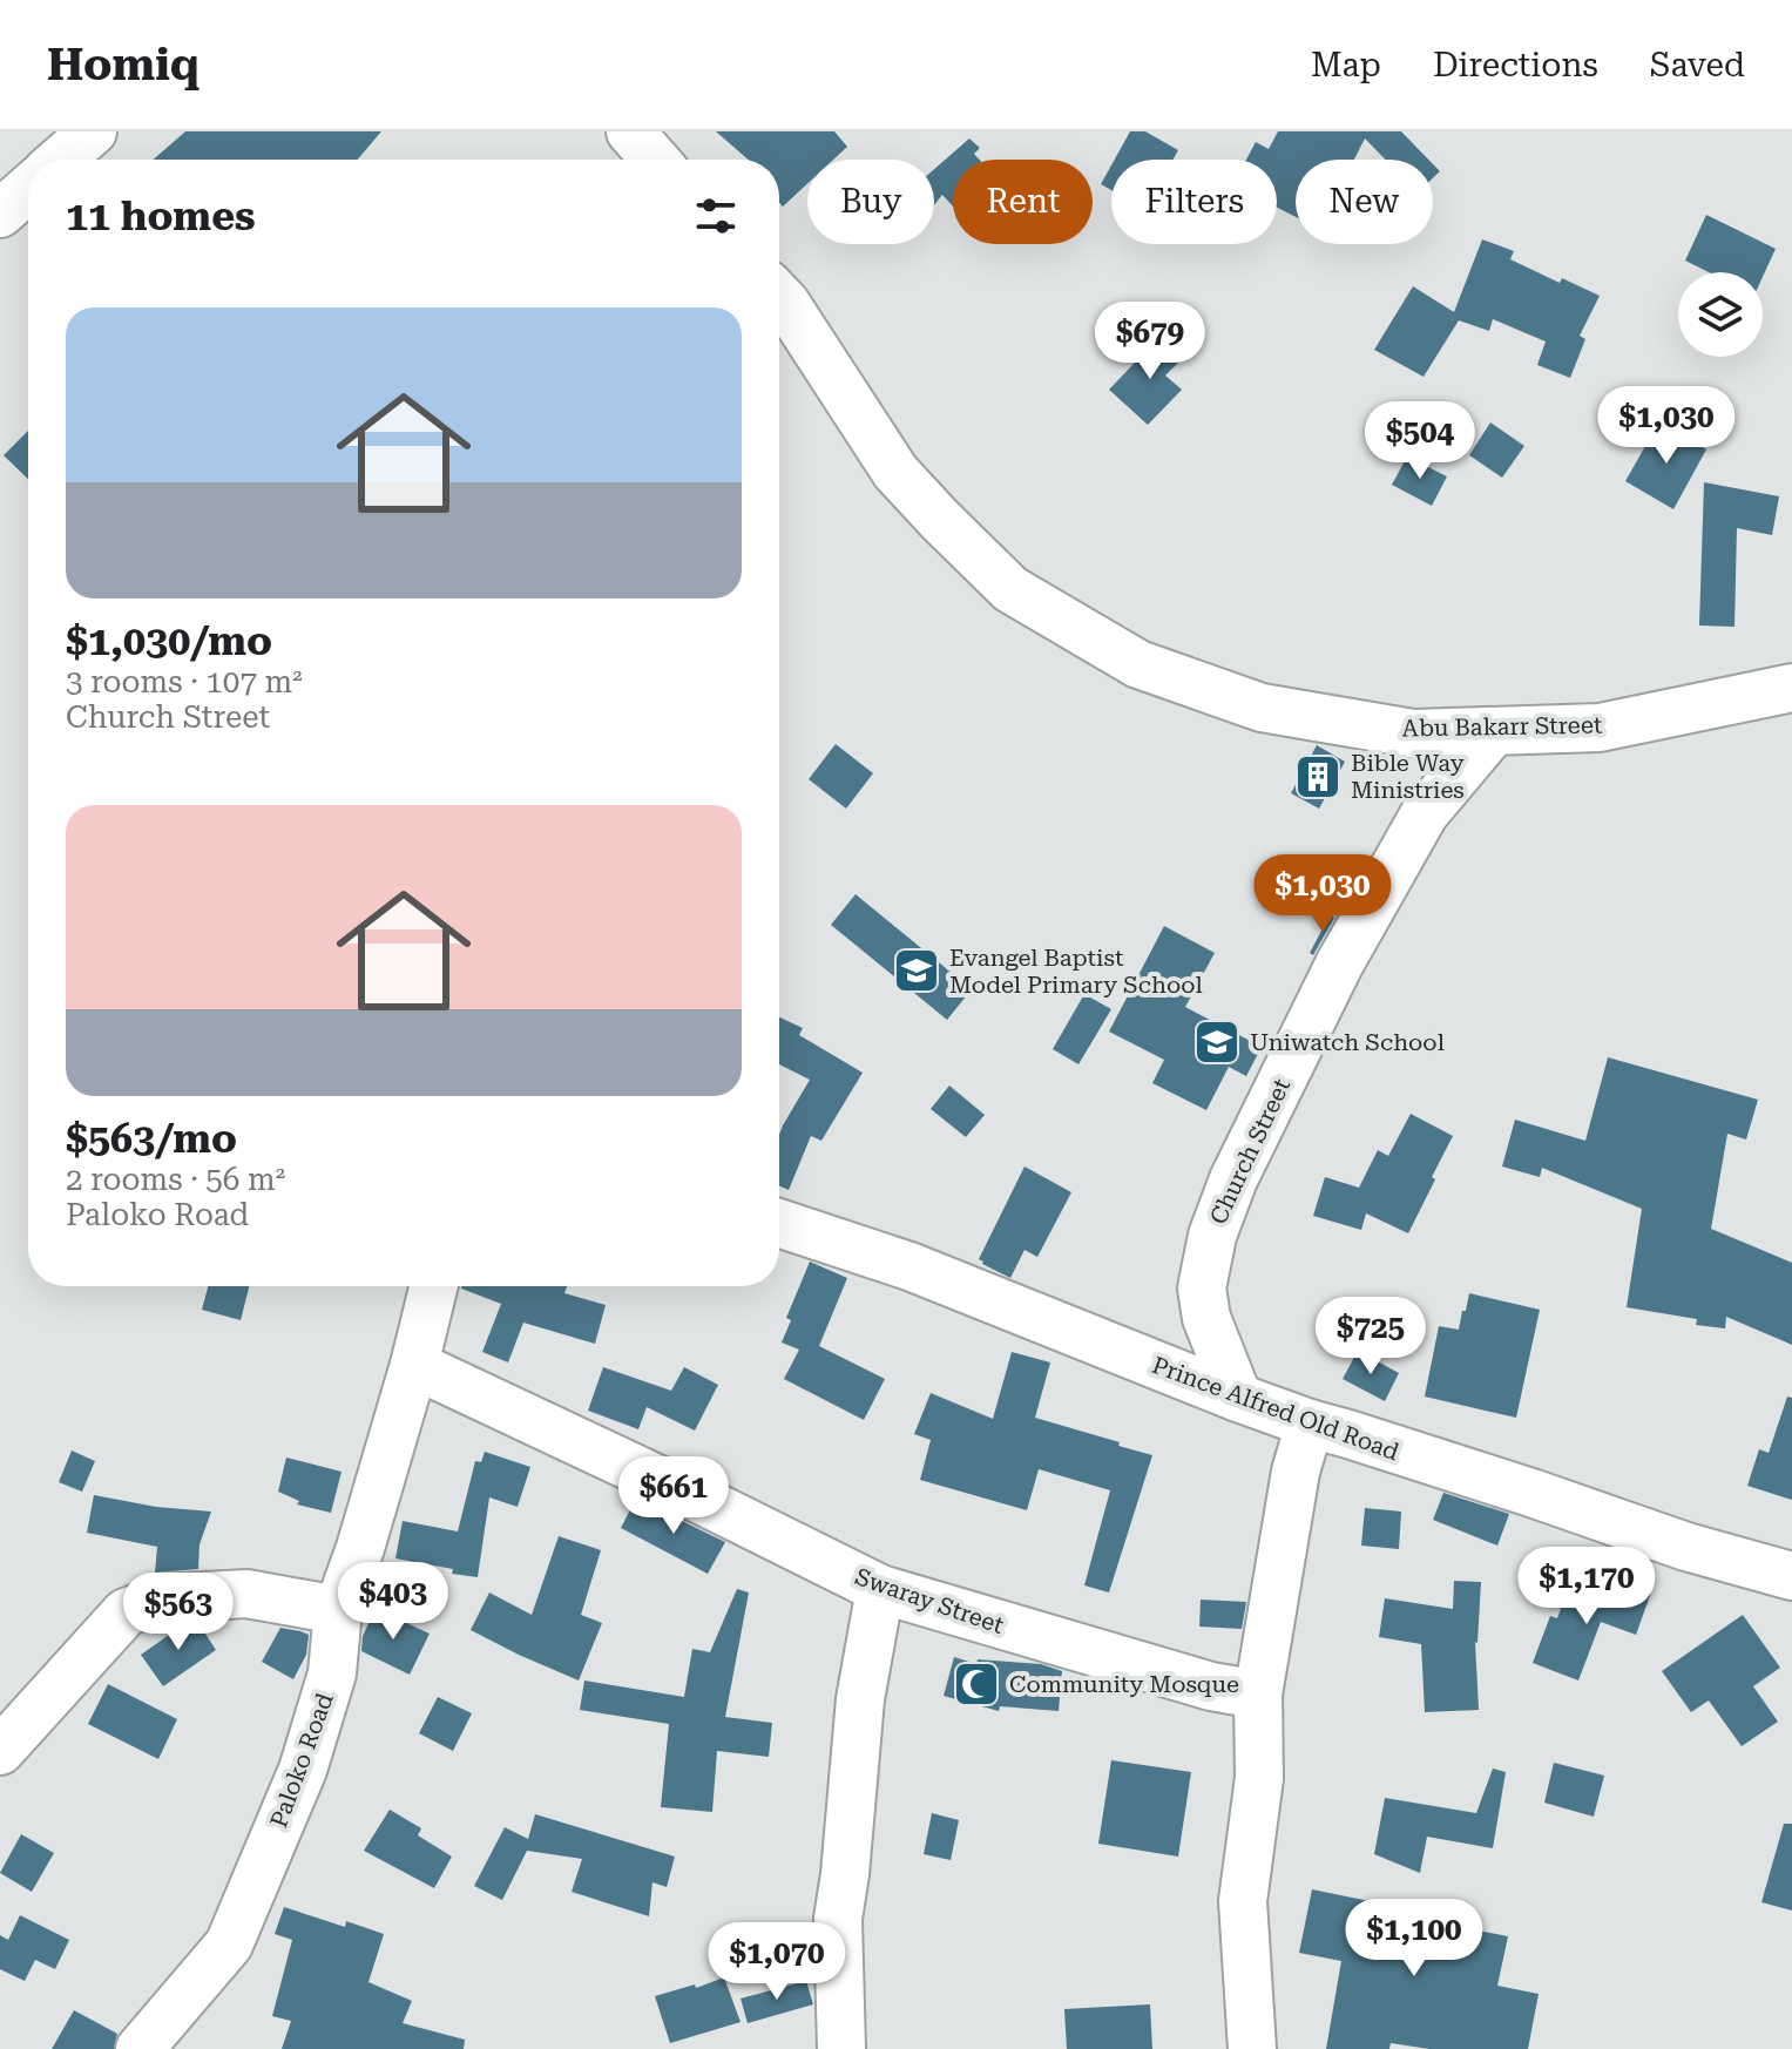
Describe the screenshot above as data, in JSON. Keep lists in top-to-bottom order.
{
  "streets": {
    "street": [
      "Abu Bakarr Street",
      "Church Street",
      "Prince Alfred Old Road",
      "Swaray Street",
      "Paloko Road"
    ]
  },
  "crossings": [
    ["Abu Bakarr Street", "Church Street"],
    ["Church Street", "Prince Alfred Old Road"],
    ["Swaray Street", "Paloko Road"]
  ],
  "places": {
    "building": ["Bible Way Ministries"],
    "school or university": ["Evangel Baptist Model Primary School", "Uniwatch School"],
    "mosque": ["Community Mosque"]
  },
  "page": {
    "header": "Homiq",
    "nav": ["Map", "Directions", "Saved"],
    "chip": [
      "Buy",
      "Rent",
      "Filters",
      "New"
    ],
    "heading": "11 homes",
    "list": [
      {
        "name": "$1,030/mo",
        "note": "3 rooms · 107 m² · Church Street"
      },
      {
        "name": "$563/mo",
        "note": "2 rooms · 56 m² · Paloko Road"
      }
    ],
    "price": [
      "$679",
      "$1,030",
      "$504",
      "$1,030",
      "$725",
      "$661",
      "$1,170",
      "$403",
      "$563",
      "$1,100",
      "$1,070"
    ]
  }
}
